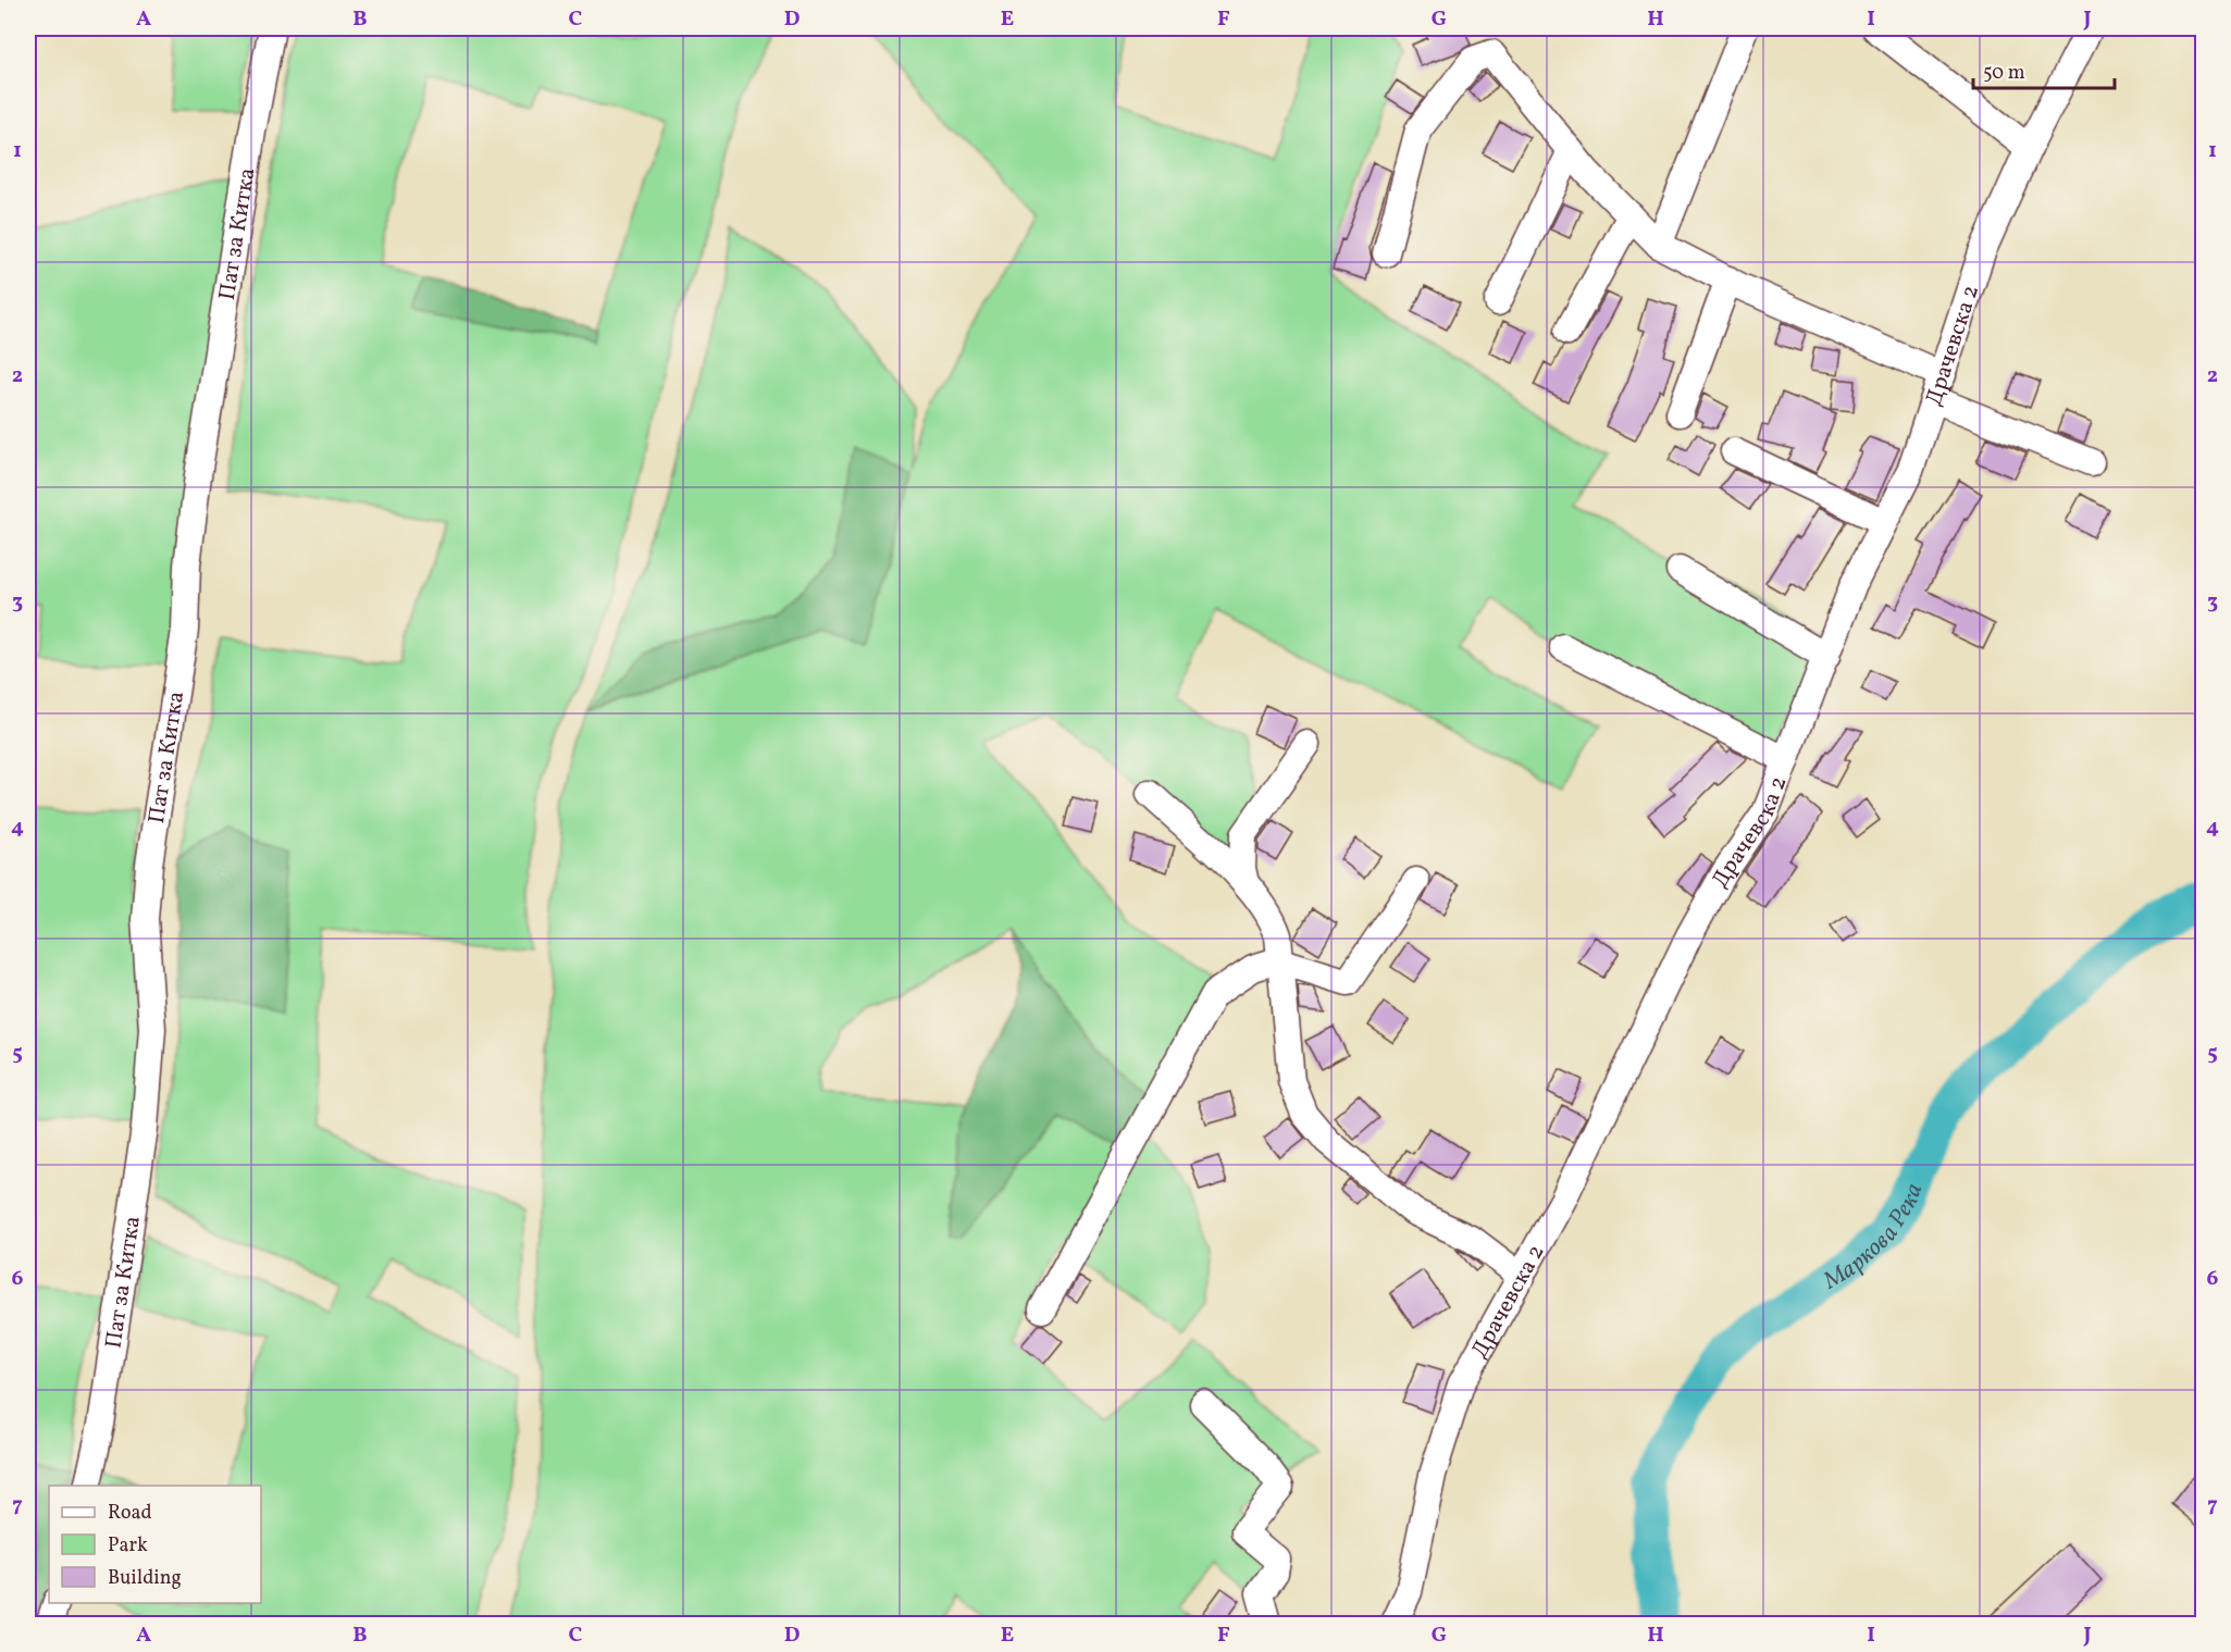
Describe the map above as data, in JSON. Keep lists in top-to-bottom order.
{
  "streets": {
    "street": ["Пат за Китка", "Драчевска 2"]
  },
  "water": ["Маркова Река"],
  "legend": ["Road", "Park", "Building"],
  "scale_bar": "50 m",
  "grid": {
    "columns": [
      "A",
      "B",
      "C",
      "D",
      "E",
      "F",
      "G",
      "H",
      "I",
      "J"
    ],
    "rows": [
      "1",
      "2",
      "3",
      "4",
      "5",
      "6",
      "7"
    ]
  }
}
